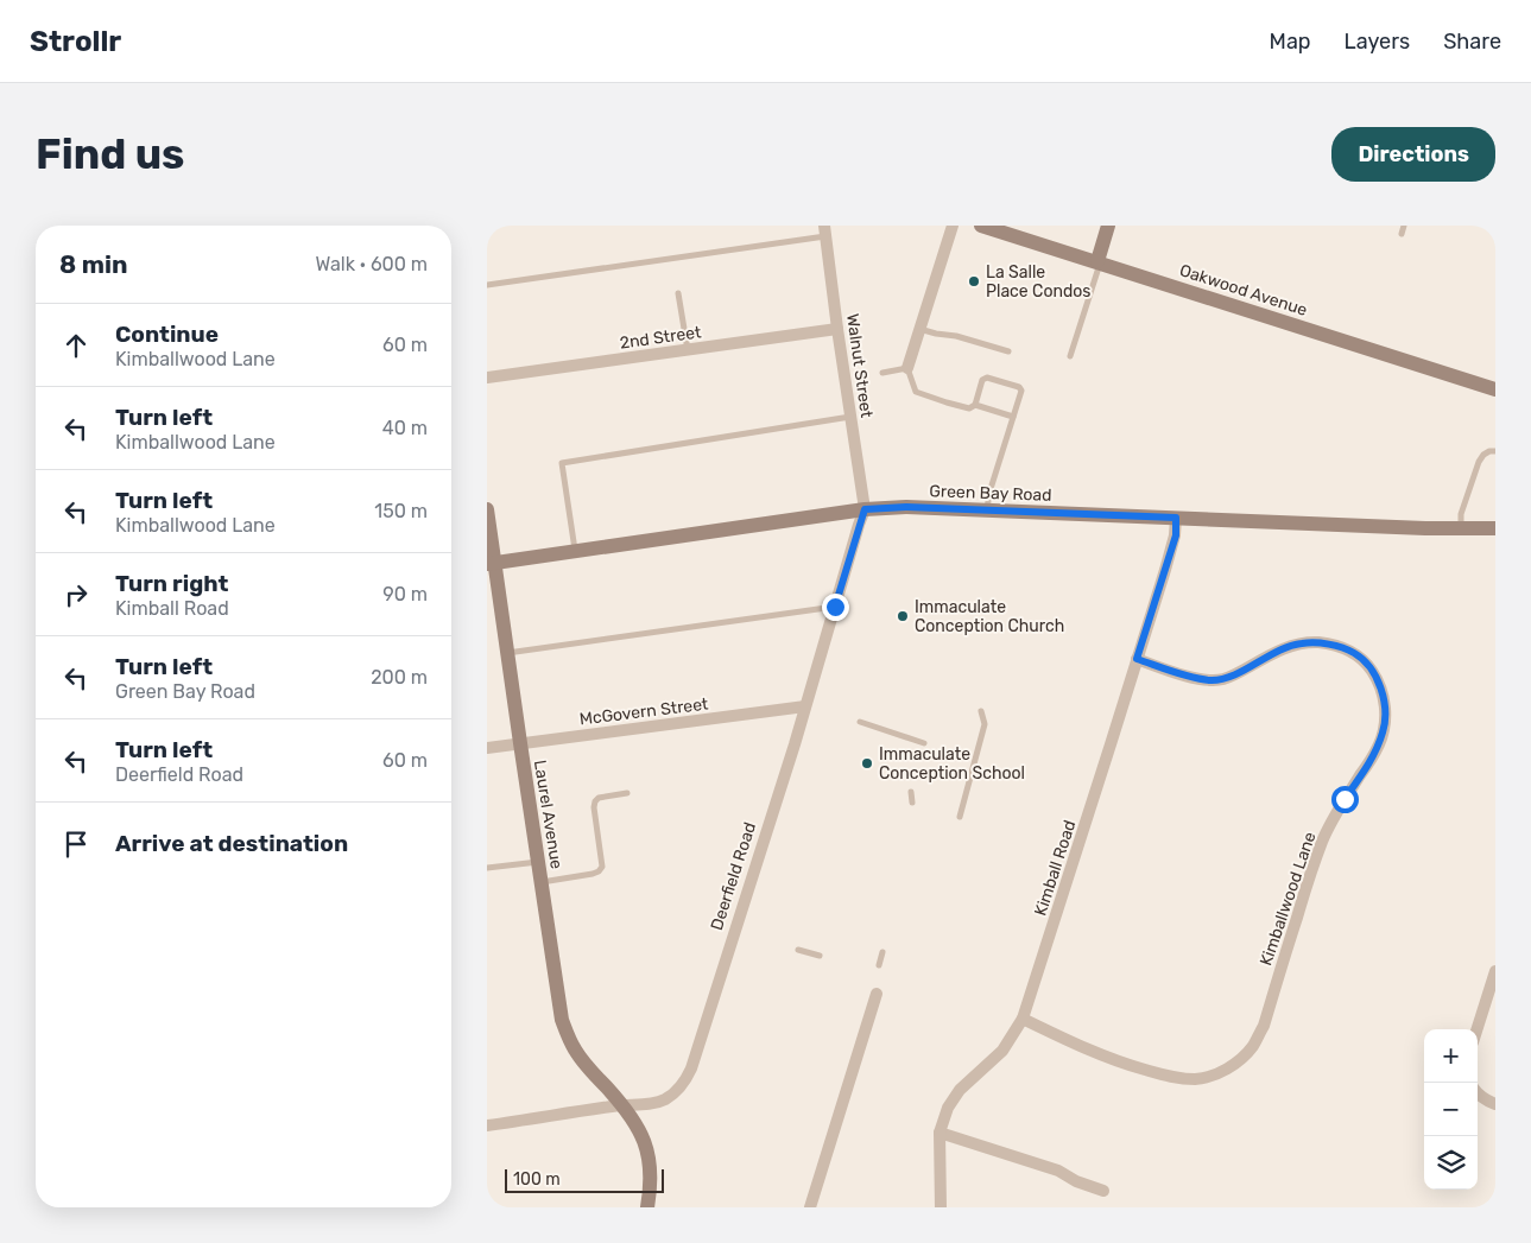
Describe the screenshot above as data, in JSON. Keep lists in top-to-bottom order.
{
  "streets": {
    "street": [
      "Oakwood Avenue",
      "2nd Street",
      "Walnut Street",
      "Green Bay Road",
      "McGovern Street",
      "Laurel Avenue",
      "Kimball Road",
      "Deerfield Road",
      "Kimballwood Lane"
    ]
  },
  "crossings": [
    ["2nd Street", "Walnut Street"],
    ["Walnut Street", "Green Bay Road"],
    ["Walnut Street", "Deerfield Road"],
    ["Green Bay Road", "Laurel Avenue"],
    ["Green Bay Road", "Kimball Road"],
    ["Green Bay Road", "Deerfield Road"],
    ["McGovern Street", "Laurel Avenue"],
    ["McGovern Street", "Deerfield Road"],
    ["Laurel Avenue", "Deerfield Road"],
    ["Kimball Road", "Kimballwood Lane"]
  ],
  "places": ["La Salle Place Condos", "Immaculate Conception Church", "Immaculate Conception School"],
  "scale_bar": "100 m",
  "page": {
    "header": "Strollr",
    "nav": ["Map", "Layers", "Share"],
    "buttons": "Directions",
    "title": "Find us",
    "heading": ["8 min", "Walk · 600 m"],
    "list": [
      ["Continue", "Kimballwood Lane", "60 m"],
      ["Turn left", "Kimballwood Lane", "40 m"],
      ["Turn left", "Kimballwood Lane", "150 m"],
      ["Turn right", "Kimball Road", "90 m"],
      ["Turn left", "Green Bay Road", "200 m"],
      ["Turn left", "Deerfield Road", "60 m"],
      "Arrive at destination"
    ],
    "map_buttons": ["+", "−"],
    "scale": "100 m"
  }
}
